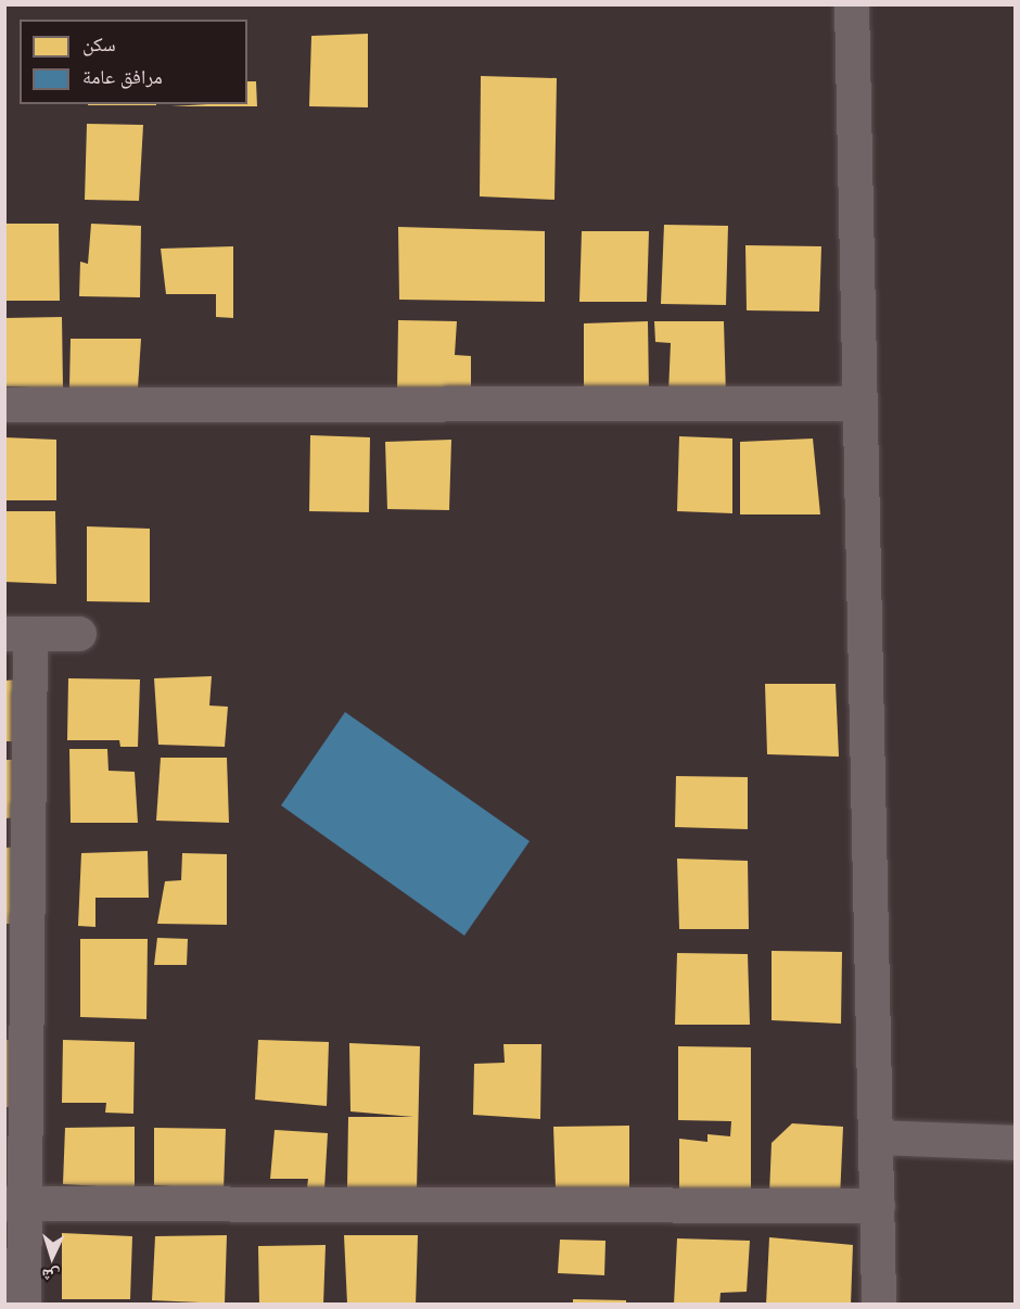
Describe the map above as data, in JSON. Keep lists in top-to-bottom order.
{
  "legend": ["سكن", "مرافق عامة"],
  "north": "bottom"
}
